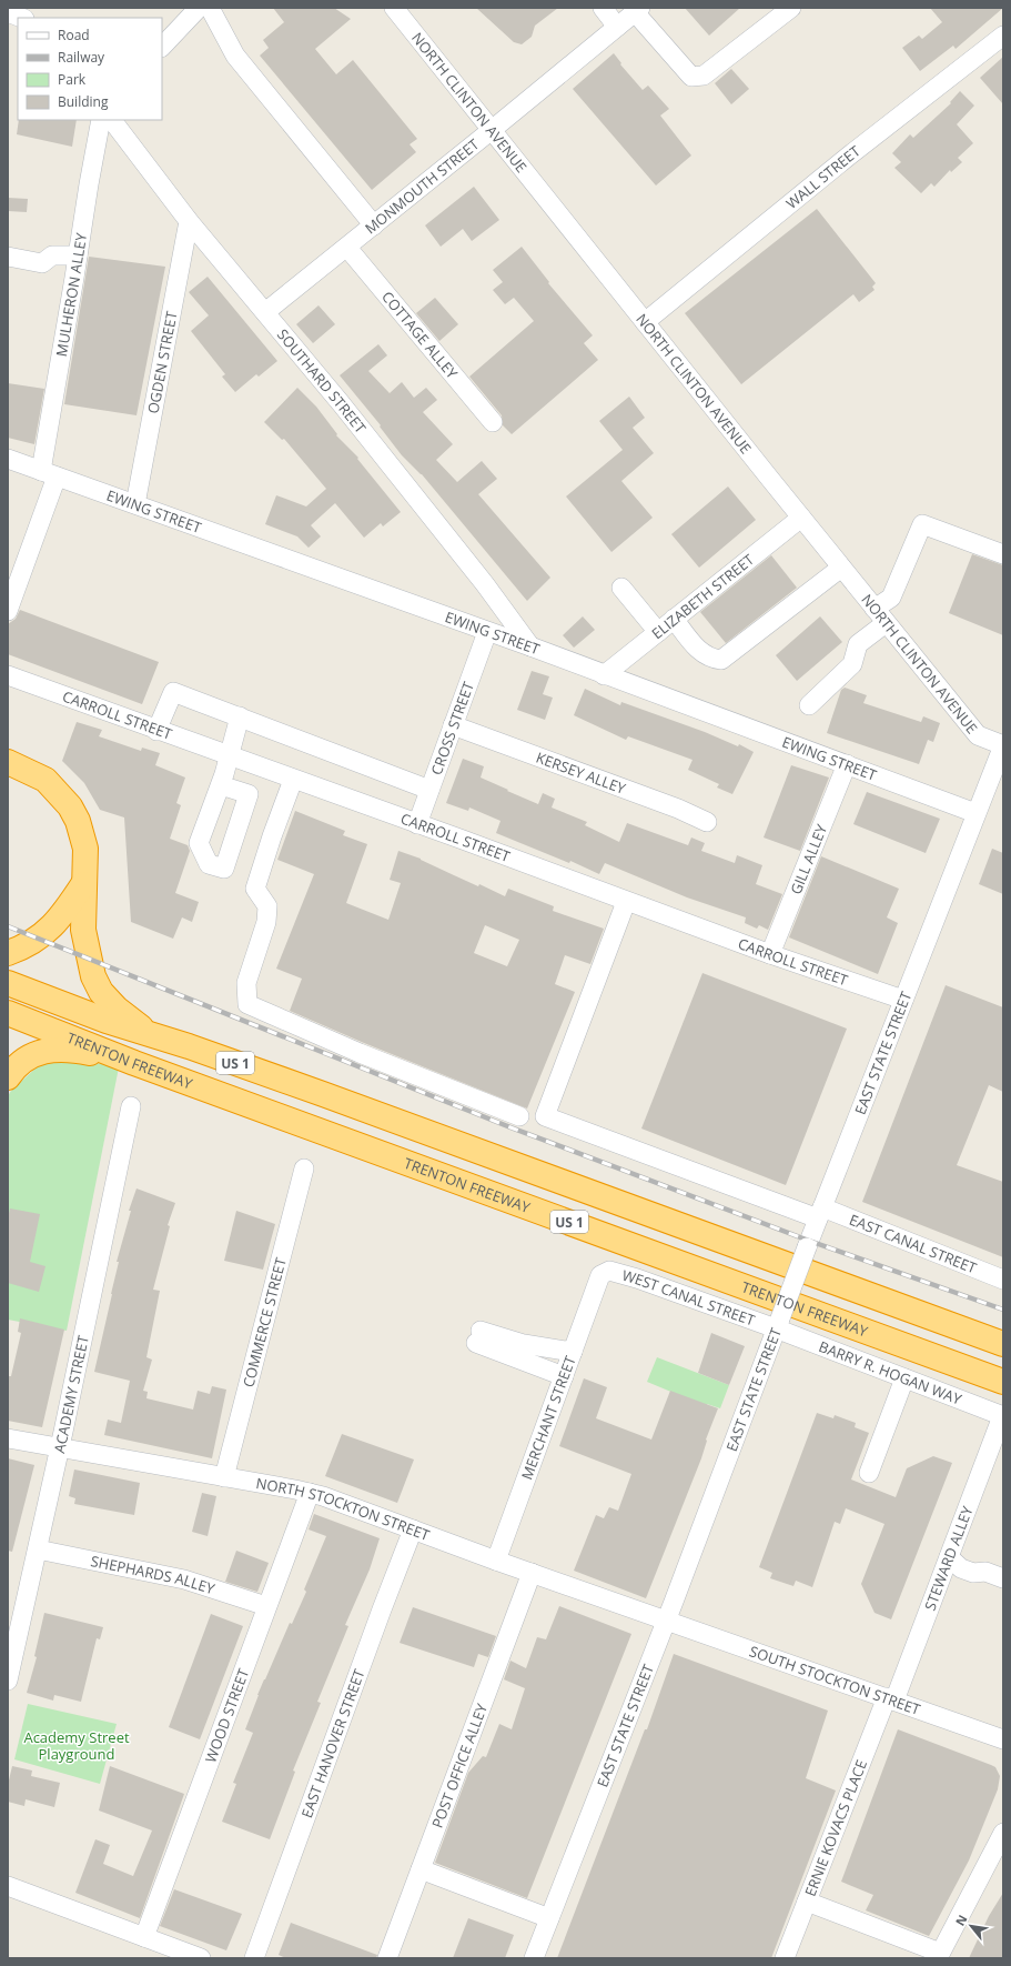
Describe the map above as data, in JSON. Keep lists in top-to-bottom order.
{
  "streets": {
    "highway": ["TRENTON FREEWAY", "US 1"],
    "street": [
      "NORTH CLINTON AVENUE",
      "WALL STREET",
      "MONMOUTH STREET",
      "MULHERON ALLEY",
      "COTTAGE ALLEY",
      "OGDEN STREET",
      "SOUTHARD STREET",
      "EWING STREET",
      "ELIZABETH STREET",
      "CARROLL STREET",
      "CROSS STREET",
      "KERSEY ALLEY",
      "GILL ALLEY",
      "EAST STATE STREET",
      "EAST CANAL STREET",
      "WEST CANAL STREET",
      "COMMERCE STREET",
      "BARRY R. HOGAN WAY",
      "ACADEMY STREET",
      "MERCHANT STREET",
      "NORTH STOCKTON STREET",
      "STEWARD ALLEY",
      "SHEPHARDS ALLEY",
      "SOUTH STOCKTON STREET",
      "WOOD STREET",
      "EAST HANOVER STREET",
      "POST OFFICE ALLEY",
      "ERNIE KOVACS PLACE"
    ]
  },
  "crossings": [
    ["NORTH CLINTON AVENUE", "WALL STREET"],
    ["NORTH CLINTON AVENUE", "MONMOUTH STREET"],
    ["NORTH CLINTON AVENUE", "ELIZABETH STREET"],
    ["NORTH CLINTON AVENUE", "EAST STATE STREET"],
    ["MONMOUTH STREET", "COTTAGE ALLEY"],
    ["MONMOUTH STREET", "SOUTHARD STREET"],
    ["MULHERON ALLEY", "EWING STREET"],
    ["OGDEN STREET", "SOUTHARD STREET"],
    ["OGDEN STREET", "EWING STREET"],
    ["SOUTHARD STREET", "EWING STREET"],
    ["EWING STREET", "ELIZABETH STREET"],
    ["EWING STREET", "CROSS STREET"],
    ["EWING STREET", "GILL ALLEY"],
    ["EWING STREET", "EAST STATE STREET"],
    ["CARROLL STREET", "CROSS STREET"],
    ["CARROLL STREET", "GILL ALLEY"],
    ["CARROLL STREET", "EAST STATE STREET"],
    ["CARROLL STREET", "EAST CANAL STREET"],
    ["CROSS STREET", "KERSEY ALLEY"],
    ["EAST STATE STREET", "EAST CANAL STREET"],
    ["EAST STATE STREET", "WEST CANAL STREET"],
    ["EAST STATE STREET", "BARRY R. HOGAN WAY"],
    ["EAST STATE STREET", "NORTH STOCKTON STREET"],
    ["EAST STATE STREET", "SOUTH STOCKTON STREET"],
    ["WEST CANAL STREET", "BARRY R. HOGAN WAY"],
    ["WEST CANAL STREET", "MERCHANT STREET"],
    ["COMMERCE STREET", "NORTH STOCKTON STREET"],
    ["BARRY R. HOGAN WAY", "STEWARD ALLEY"],
    ["ACADEMY STREET", "NORTH STOCKTON STREET"],
    ["ACADEMY STREET", "SHEPHARDS ALLEY"],
    ["MERCHANT STREET", "NORTH STOCKTON STREET"],
    ["NORTH STOCKTON STREET", "SOUTH STOCKTON STREET"],
    ["NORTH STOCKTON STREET", "WOOD STREET"],
    ["NORTH STOCKTON STREET", "EAST HANOVER STREET"],
    ["NORTH STOCKTON STREET", "POST OFFICE ALLEY"],
    ["STEWARD ALLEY", "SOUTH STOCKTON STREET"],
    ["STEWARD ALLEY", "ERNIE KOVACS PLACE"],
    ["SHEPHARDS ALLEY", "WOOD STREET"],
    ["SOUTH STOCKTON STREET", "ERNIE KOVACS PLACE"]
  ],
  "parks": ["Academy Street Playground"],
  "legend": [
    "Road",
    "Railway",
    "Park",
    "Building"
  ],
  "north": "top left"
}
